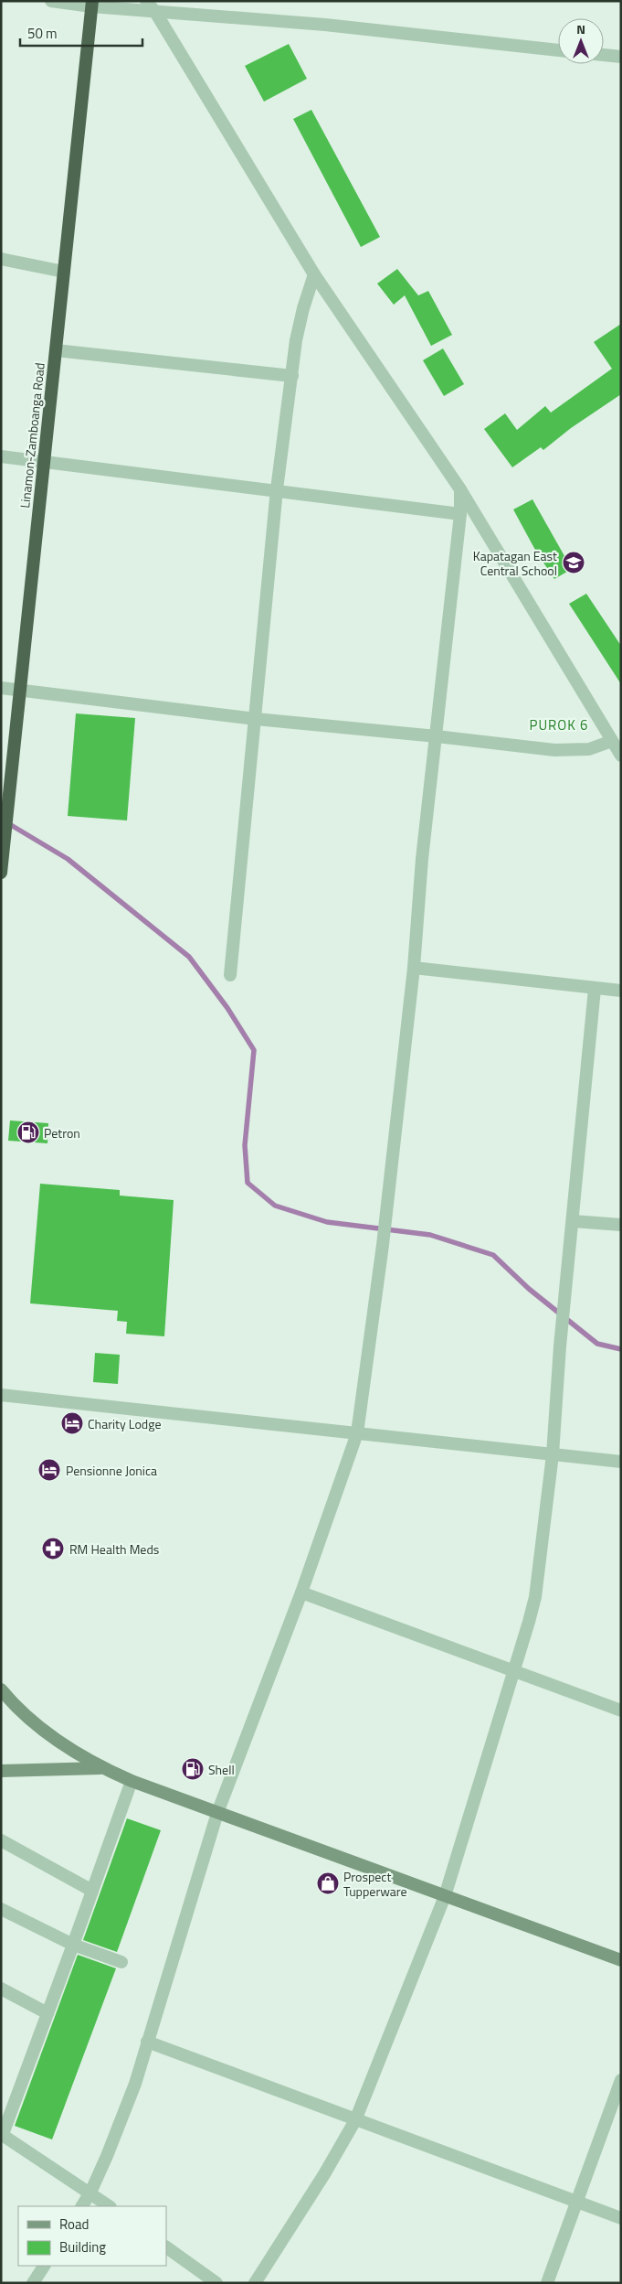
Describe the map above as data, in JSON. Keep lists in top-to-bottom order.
{
  "streets": {
    "highway": ["Linamon-Zamboanga Road"]
  },
  "districts": ["PUROK 6"],
  "places": {
    "school or university": ["Kapatagan East Central School"],
    "fuel station": ["Petron", "Shell"],
    "hotel": ["Charity Lodge", "Pensionne Jonica"],
    "pharmacy": ["RM Health Meds"],
    "shop": ["Prospect Tupperware"]
  },
  "legend": ["Road", "Building"],
  "scale_bar": "50 m",
  "north": "top"
}
